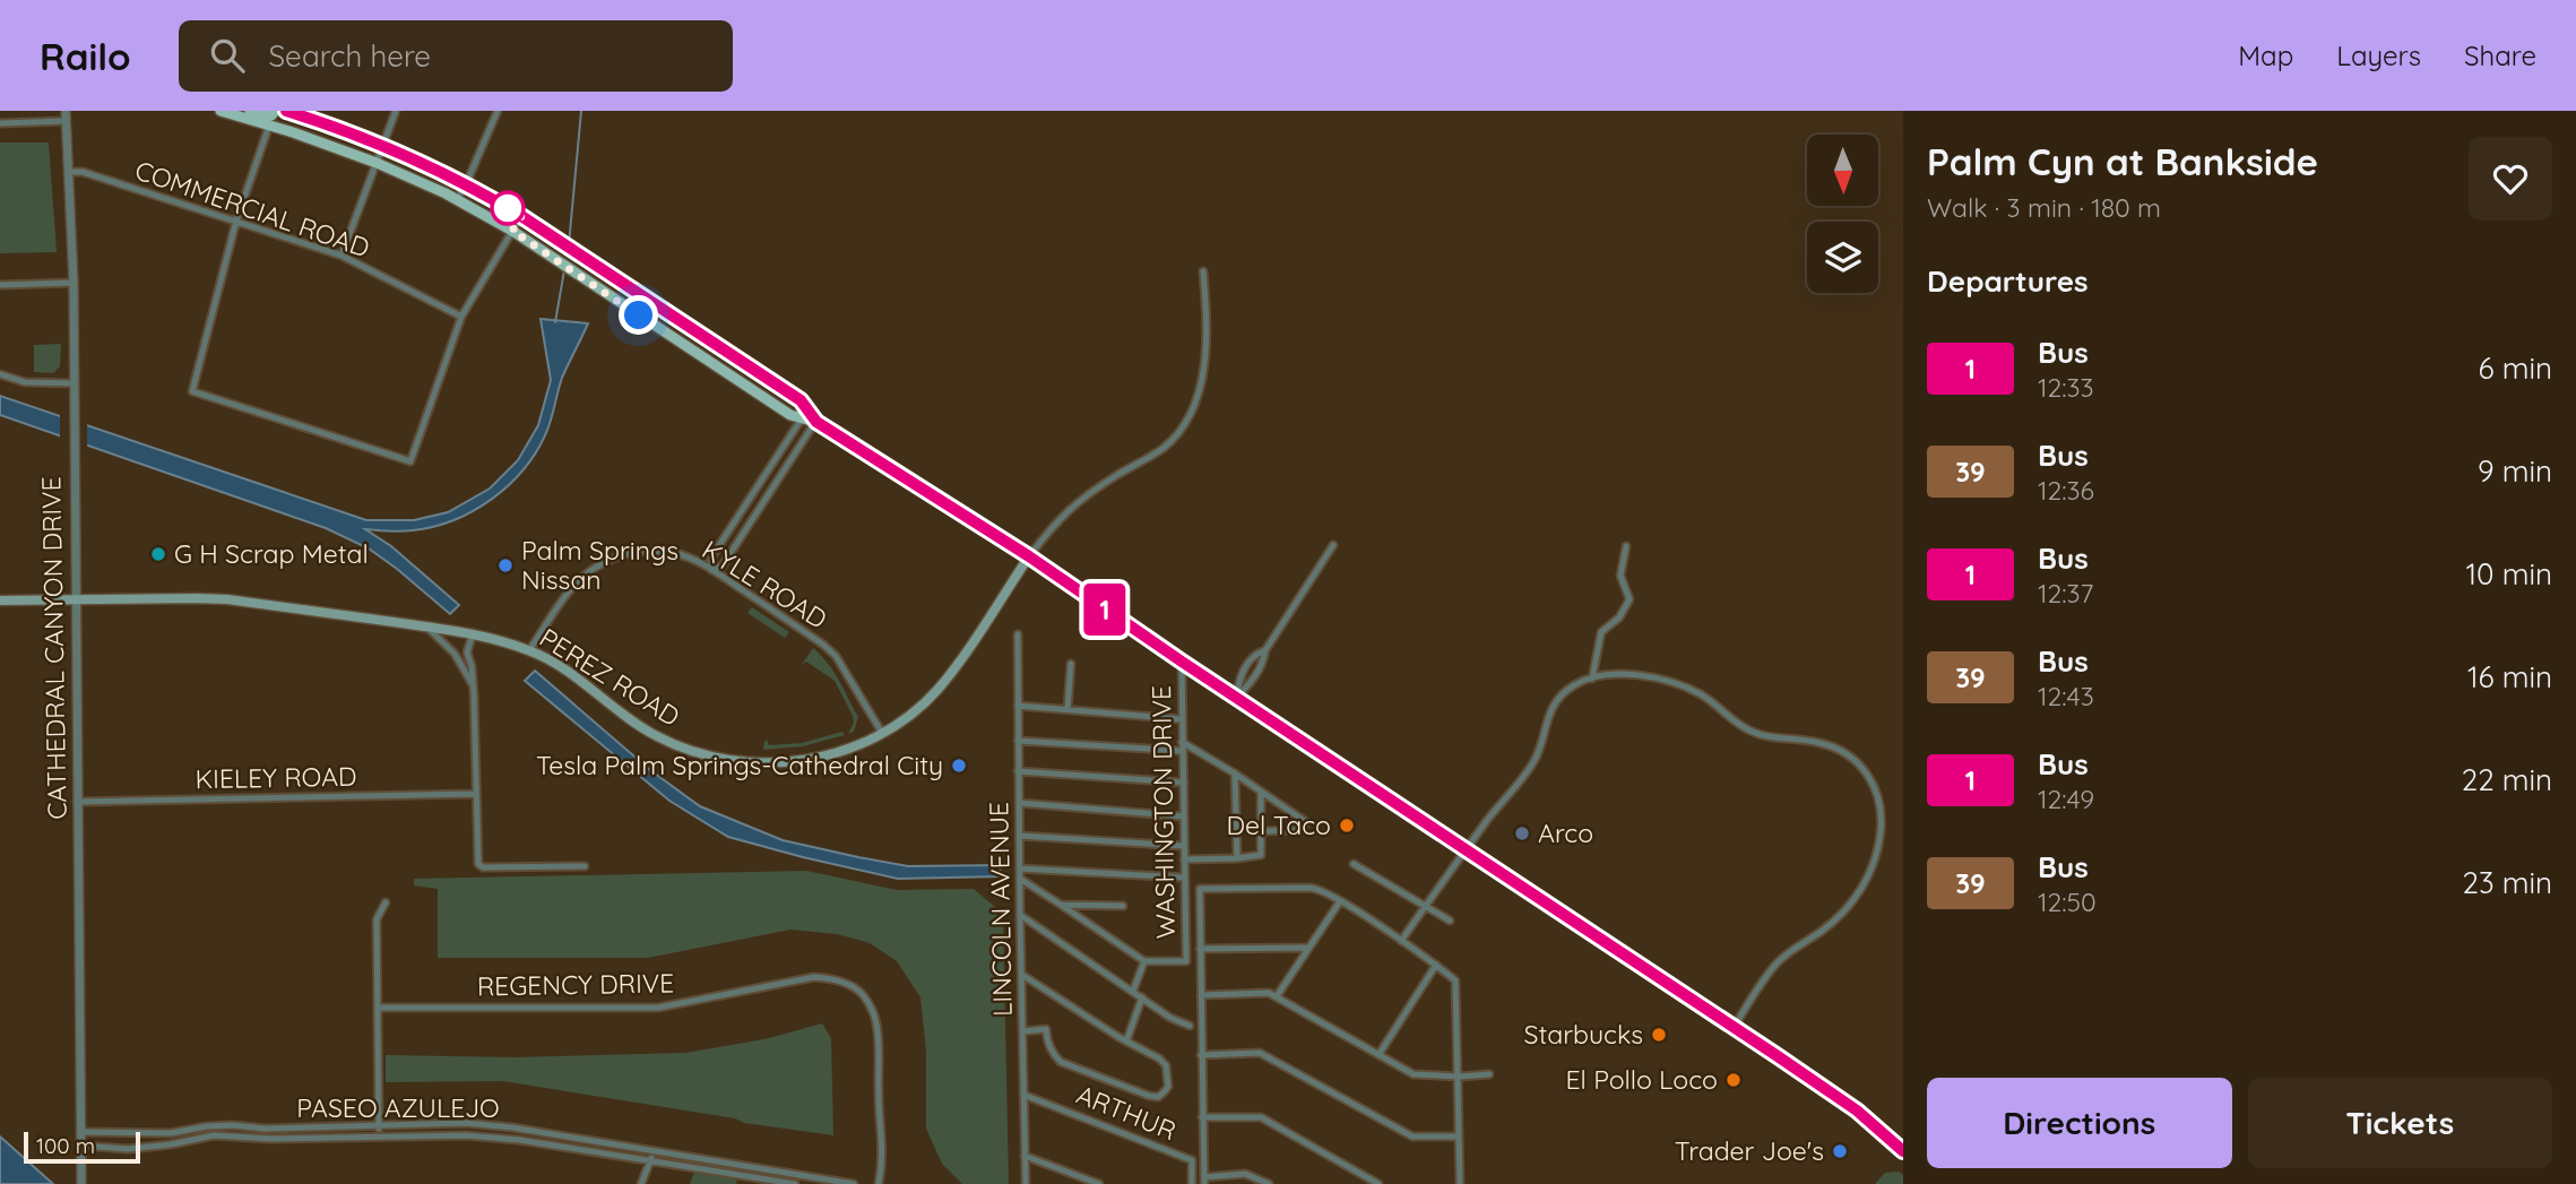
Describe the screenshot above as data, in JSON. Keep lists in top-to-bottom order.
{
  "streets": {
    "main road": ["PEREZ ROAD"],
    "street": [
      "COMMERCIAL ROAD",
      "KYLE ROAD",
      "CATHEDRAL CANYON DRIVE",
      "KIELEY ROAD",
      "WASHINGTON DRIVE",
      "LINCOLN AVENUE",
      "REGENCY DRIVE",
      "PASEO AZULEJO",
      "ARTHUR"
    ]
  },
  "crossings": [
    ["COMMERCIAL ROAD", "CATHEDRAL CANYON DRIVE"],
    ["KYLE ROAD", "PEREZ ROAD"],
    ["CATHEDRAL CANYON DRIVE", "PEREZ ROAD"],
    ["CATHEDRAL CANYON DRIVE", "KIELEY ROAD"],
    ["CATHEDRAL CANYON DRIVE", "PASEO AZULEJO"],
    ["LINCOLN AVENUE", "ARTHUR"]
  ],
  "places": [
    "G H Scrap Metal",
    "Palm Springs Nissan",
    "Tesla Palm Springs-Cathedral City",
    "Del Taco",
    "Arco",
    "Starbucks",
    "El Pollo Loco",
    "Trader Joe's"
  ],
  "lines": ["bus line 1"],
  "scale_bar": "100 m",
  "north": "bottom",
  "page": {
    "header": "Railo",
    "search": "Search here",
    "nav": ["Map", "Layers", "Share"],
    "on_map": "1",
    "heading": [
      ["Palm Cyn at Bankside", "Walk · 3 min · 180 m"],
      "Departures"
    ],
    "list": [
      {
        "mark": "1",
        "name": "Bus",
        "note": "12:33",
        "value": "6 min"
      },
      {
        "mark": "39",
        "name": "Bus",
        "note": "12:36",
        "value": "9 min"
      },
      {
        "mark": "1",
        "name": "Bus",
        "note": "12:37",
        "value": "10 min"
      },
      {
        "mark": "39",
        "name": "Bus",
        "note": "12:43",
        "value": "16 min"
      },
      {
        "mark": "1",
        "name": "Bus",
        "note": "12:49",
        "value": "22 min"
      },
      {
        "mark": "39",
        "name": "Bus",
        "note": "12:50",
        "value": "23 min"
      }
    ],
    "buttons": ["Directions", "Tickets"],
    "scale": "100 m"
  }
}
